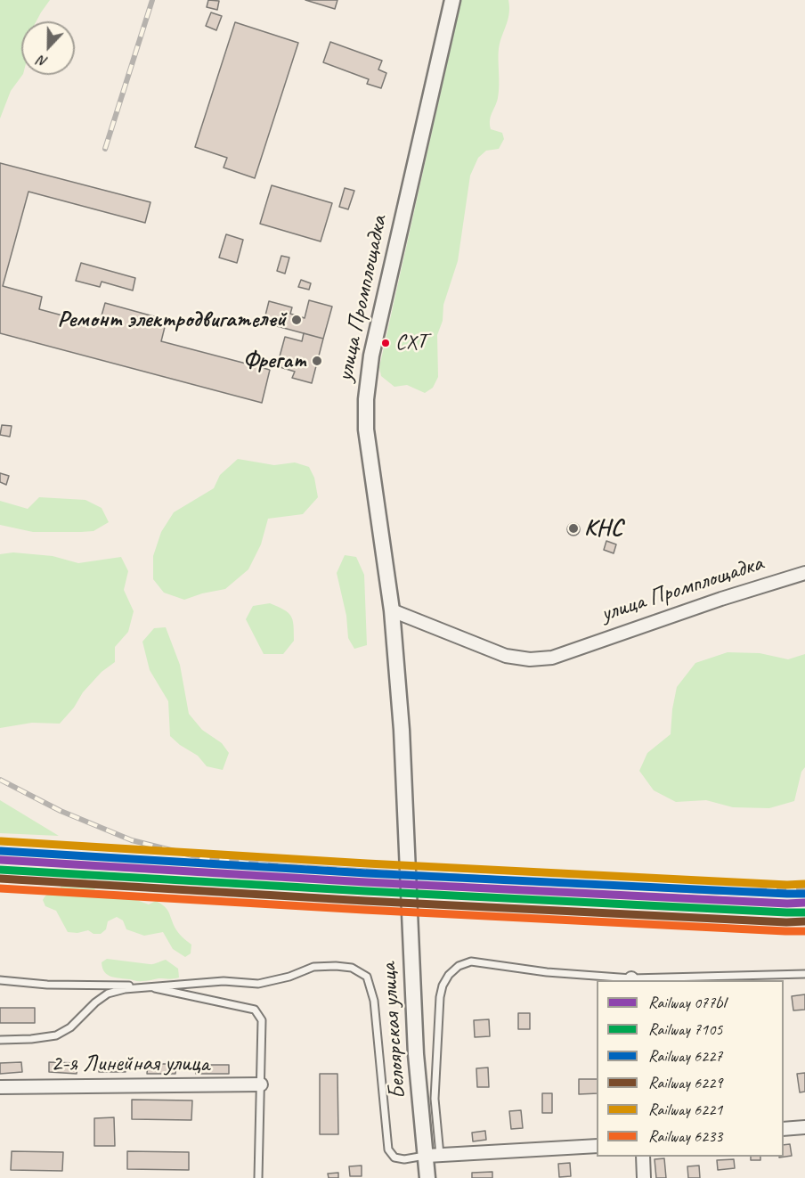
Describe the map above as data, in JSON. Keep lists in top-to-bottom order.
{
  "streets": {
    "street": ["улица Промплощадка", "Белоярская улица", "2-я Линейная улица"]
  },
  "crossings": [
    ["улица Промплощадка", "Белоярская улица"]
  ],
  "places": [
    "Ремонт электродвигателей",
    "СХТ",
    "Фрегат",
    "КНС"
  ],
  "lines": [
    "rail line 6221",
    "rail line 6227",
    "rail line 077Ы",
    "rail line 7105",
    "rail line 6229",
    "rail line 6233"
  ],
  "legend": [
    "Railway 077Ы",
    "Railway 7105",
    "Railway 6227",
    "Railway 6229",
    "Railway 6221",
    "Railway 6233"
  ],
  "north": "bottom"
}
